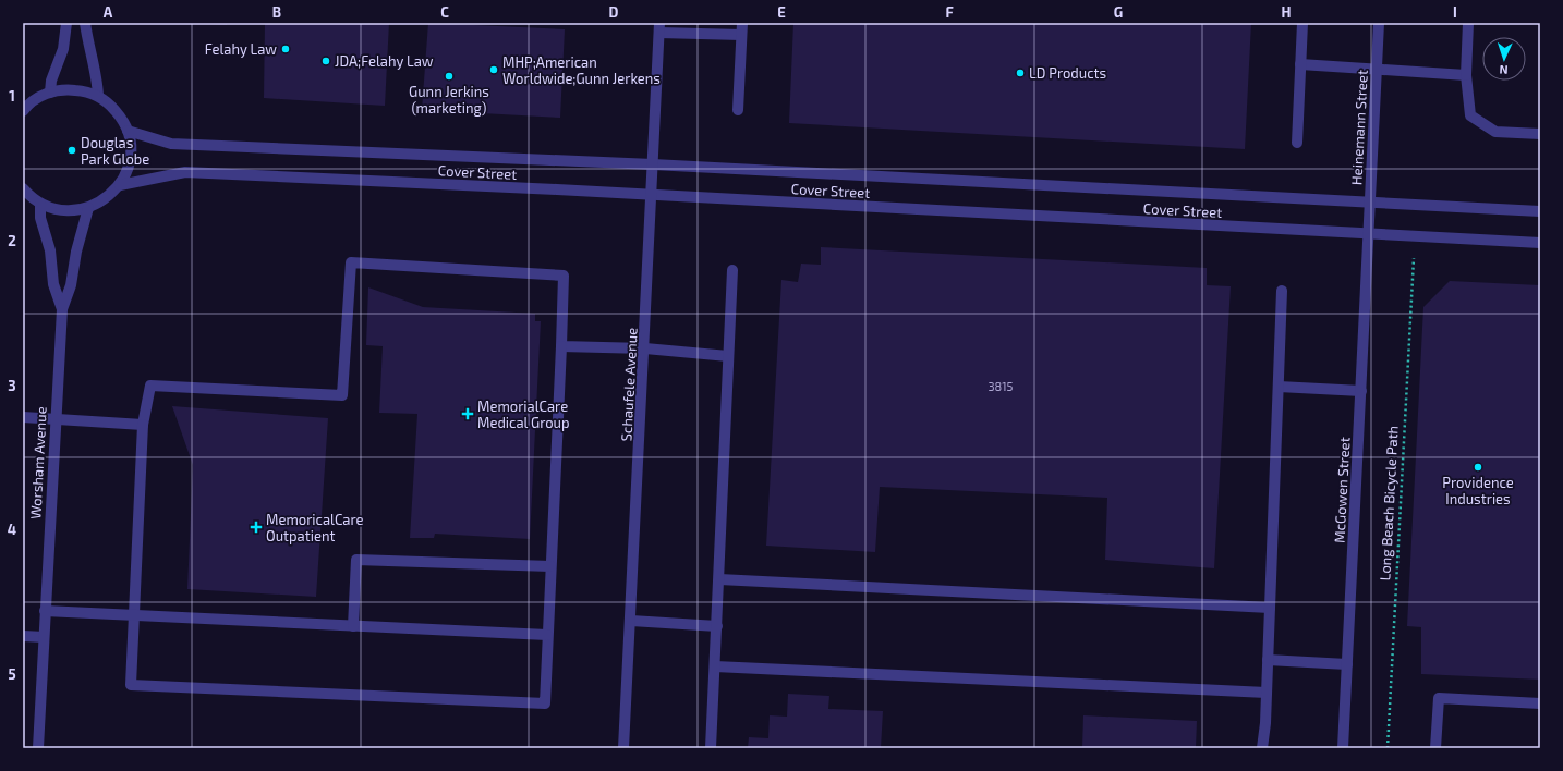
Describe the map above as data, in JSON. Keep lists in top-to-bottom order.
{
  "streets": {
    "street": [
      "Heinemann Street",
      "Cover Street",
      "Schaufele Avenue",
      "Worsham Avenue",
      "McGowen Street"
    ],
    "path": ["Long Beach Bicycle Path"]
  },
  "crossings": [
    ["Heinemann Street", "Cover Street"],
    ["Heinemann Street", "McGowen Street"],
    ["Cover Street", "Schaufele Avenue"],
    ["Cover Street", "McGowen Street"]
  ],
  "places": {
    "other": [
      "Felahy Law",
      "JDA;Felahy Law",
      "MHP;American Worldwide;Gunn Jerkens",
      "LD Products",
      "Gunn Jerkins (marketing)",
      "Douglas Park Globe",
      "Providence Industries"
    ],
    "health": ["MemorialCare Medical Group", "MemoricalCare Outpatient"]
  },
  "house_numbers": ["3815"],
  "north": "bottom",
  "grid": {
    "columns": [
      "A",
      "B",
      "C",
      "D",
      "E",
      "F",
      "G",
      "H",
      "I"
    ],
    "rows": [
      "1",
      "2",
      "3",
      "4",
      "5"
    ]
  }
}
